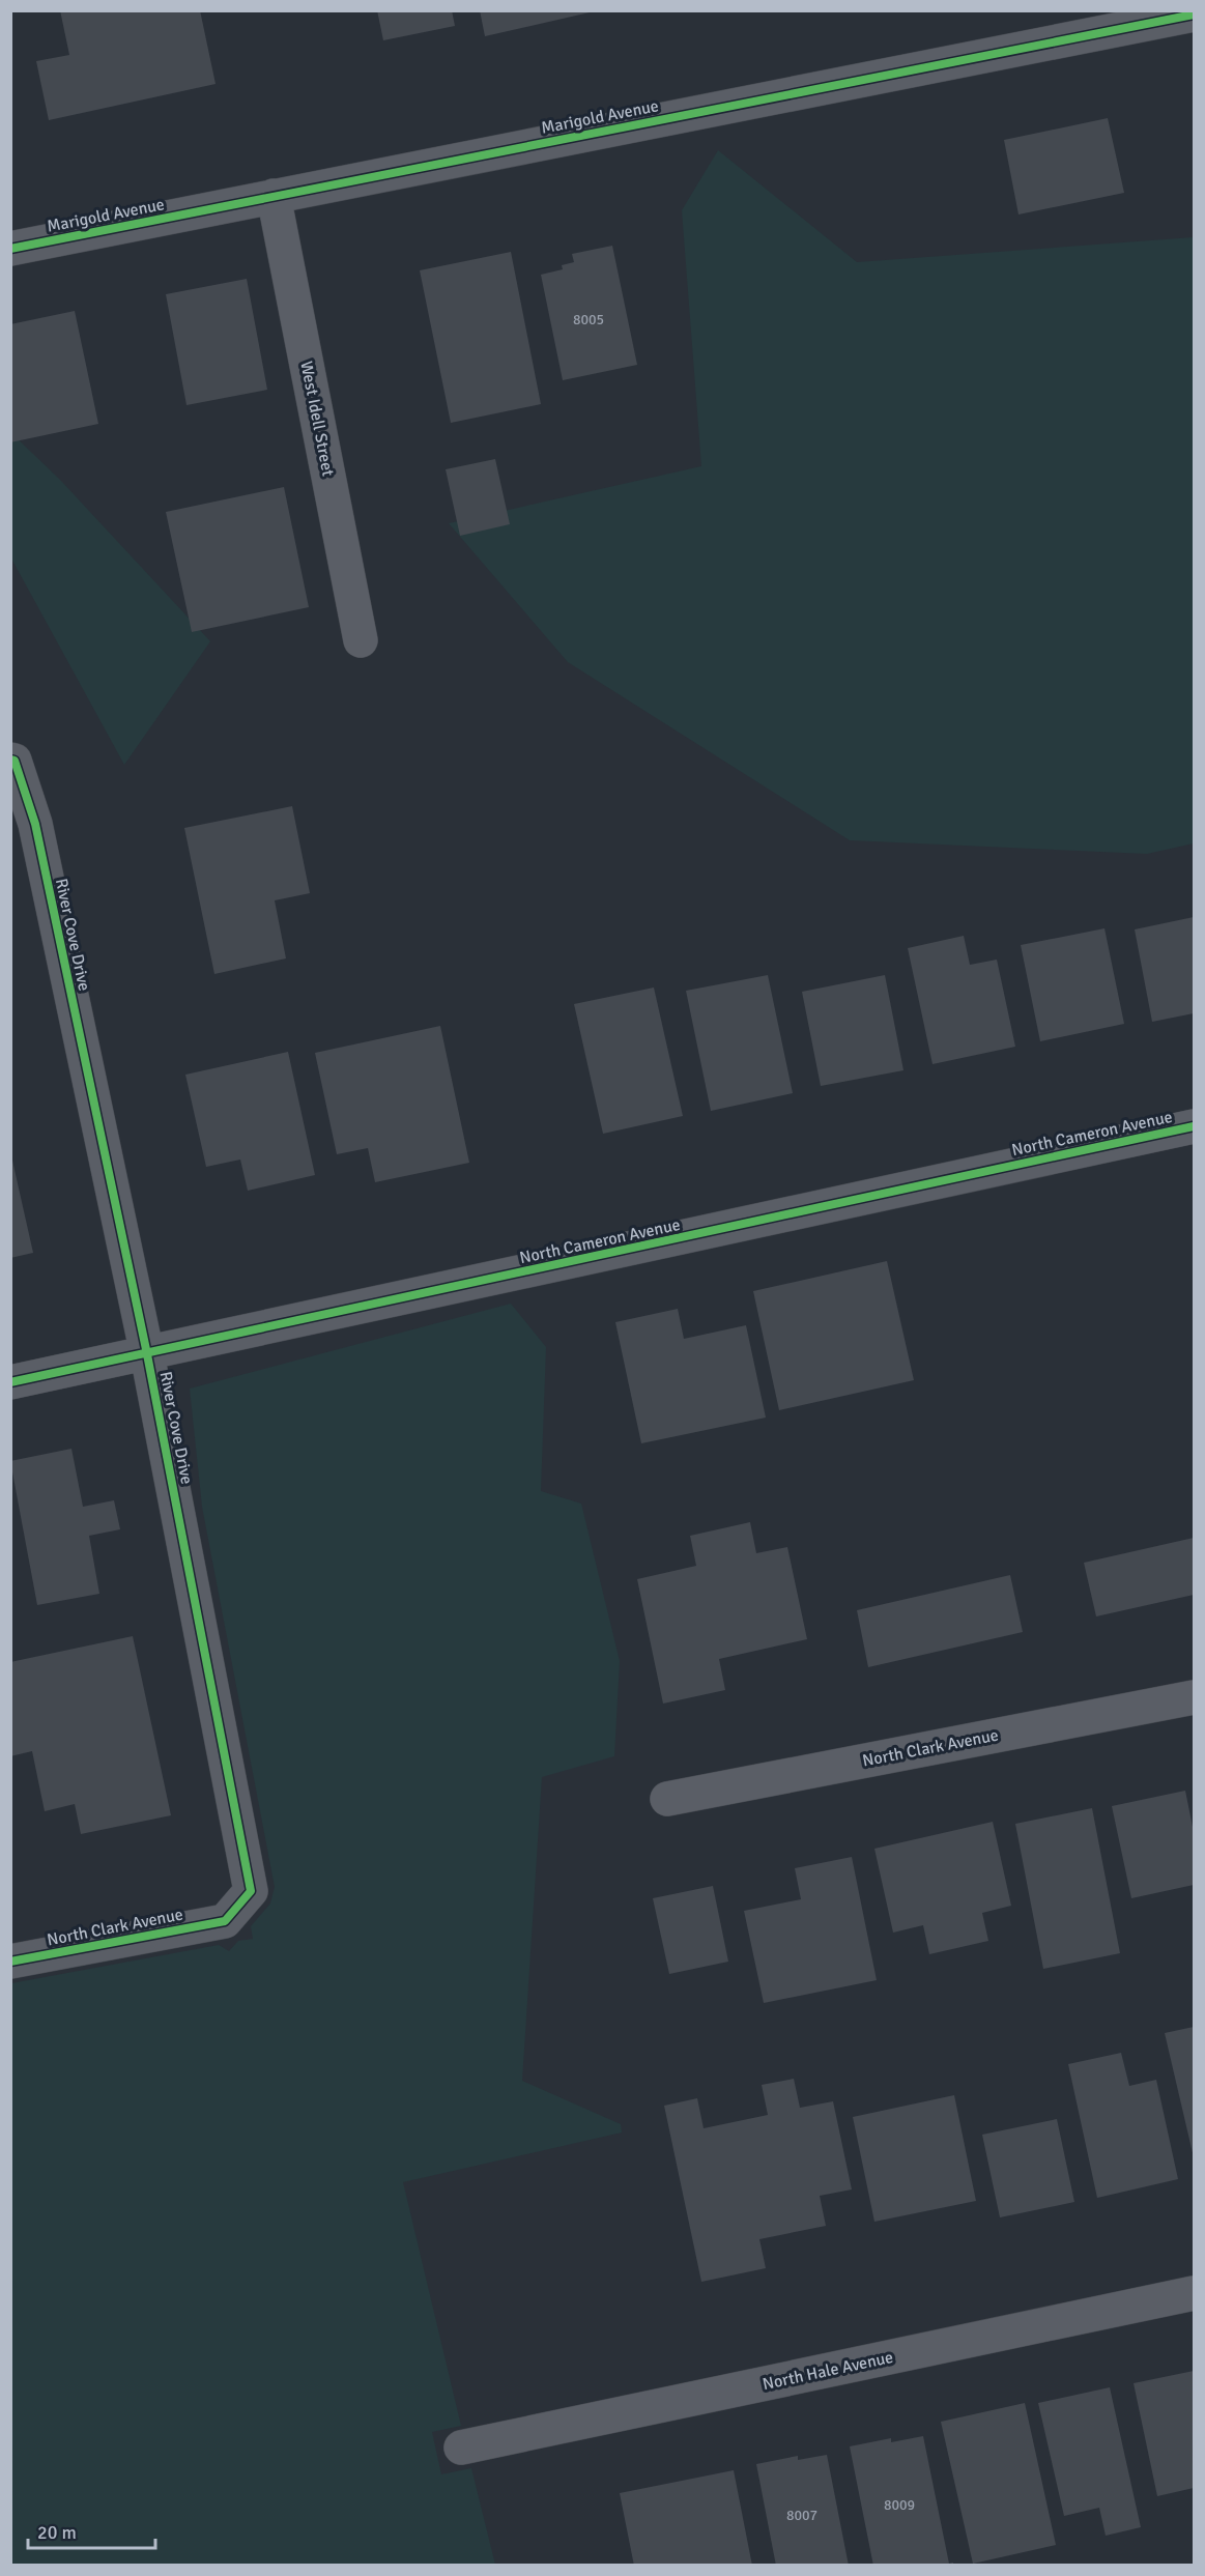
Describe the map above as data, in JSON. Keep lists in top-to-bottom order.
{
  "streets": {
    "street": [
      "Marigold Avenue",
      "West Idell Street",
      "River Cove Drive",
      "North Cameron Avenue",
      "North Clark Avenue",
      "North Hale Avenue"
    ]
  },
  "crossings": [
    ["Marigold Avenue", "West Idell Street"],
    ["River Cove Drive", "North Cameron Avenue"],
    ["River Cove Drive", "North Clark Avenue"]
  ],
  "house_numbers": ["8005", "8009", "8007"],
  "scale_bar": "20 m"
}
